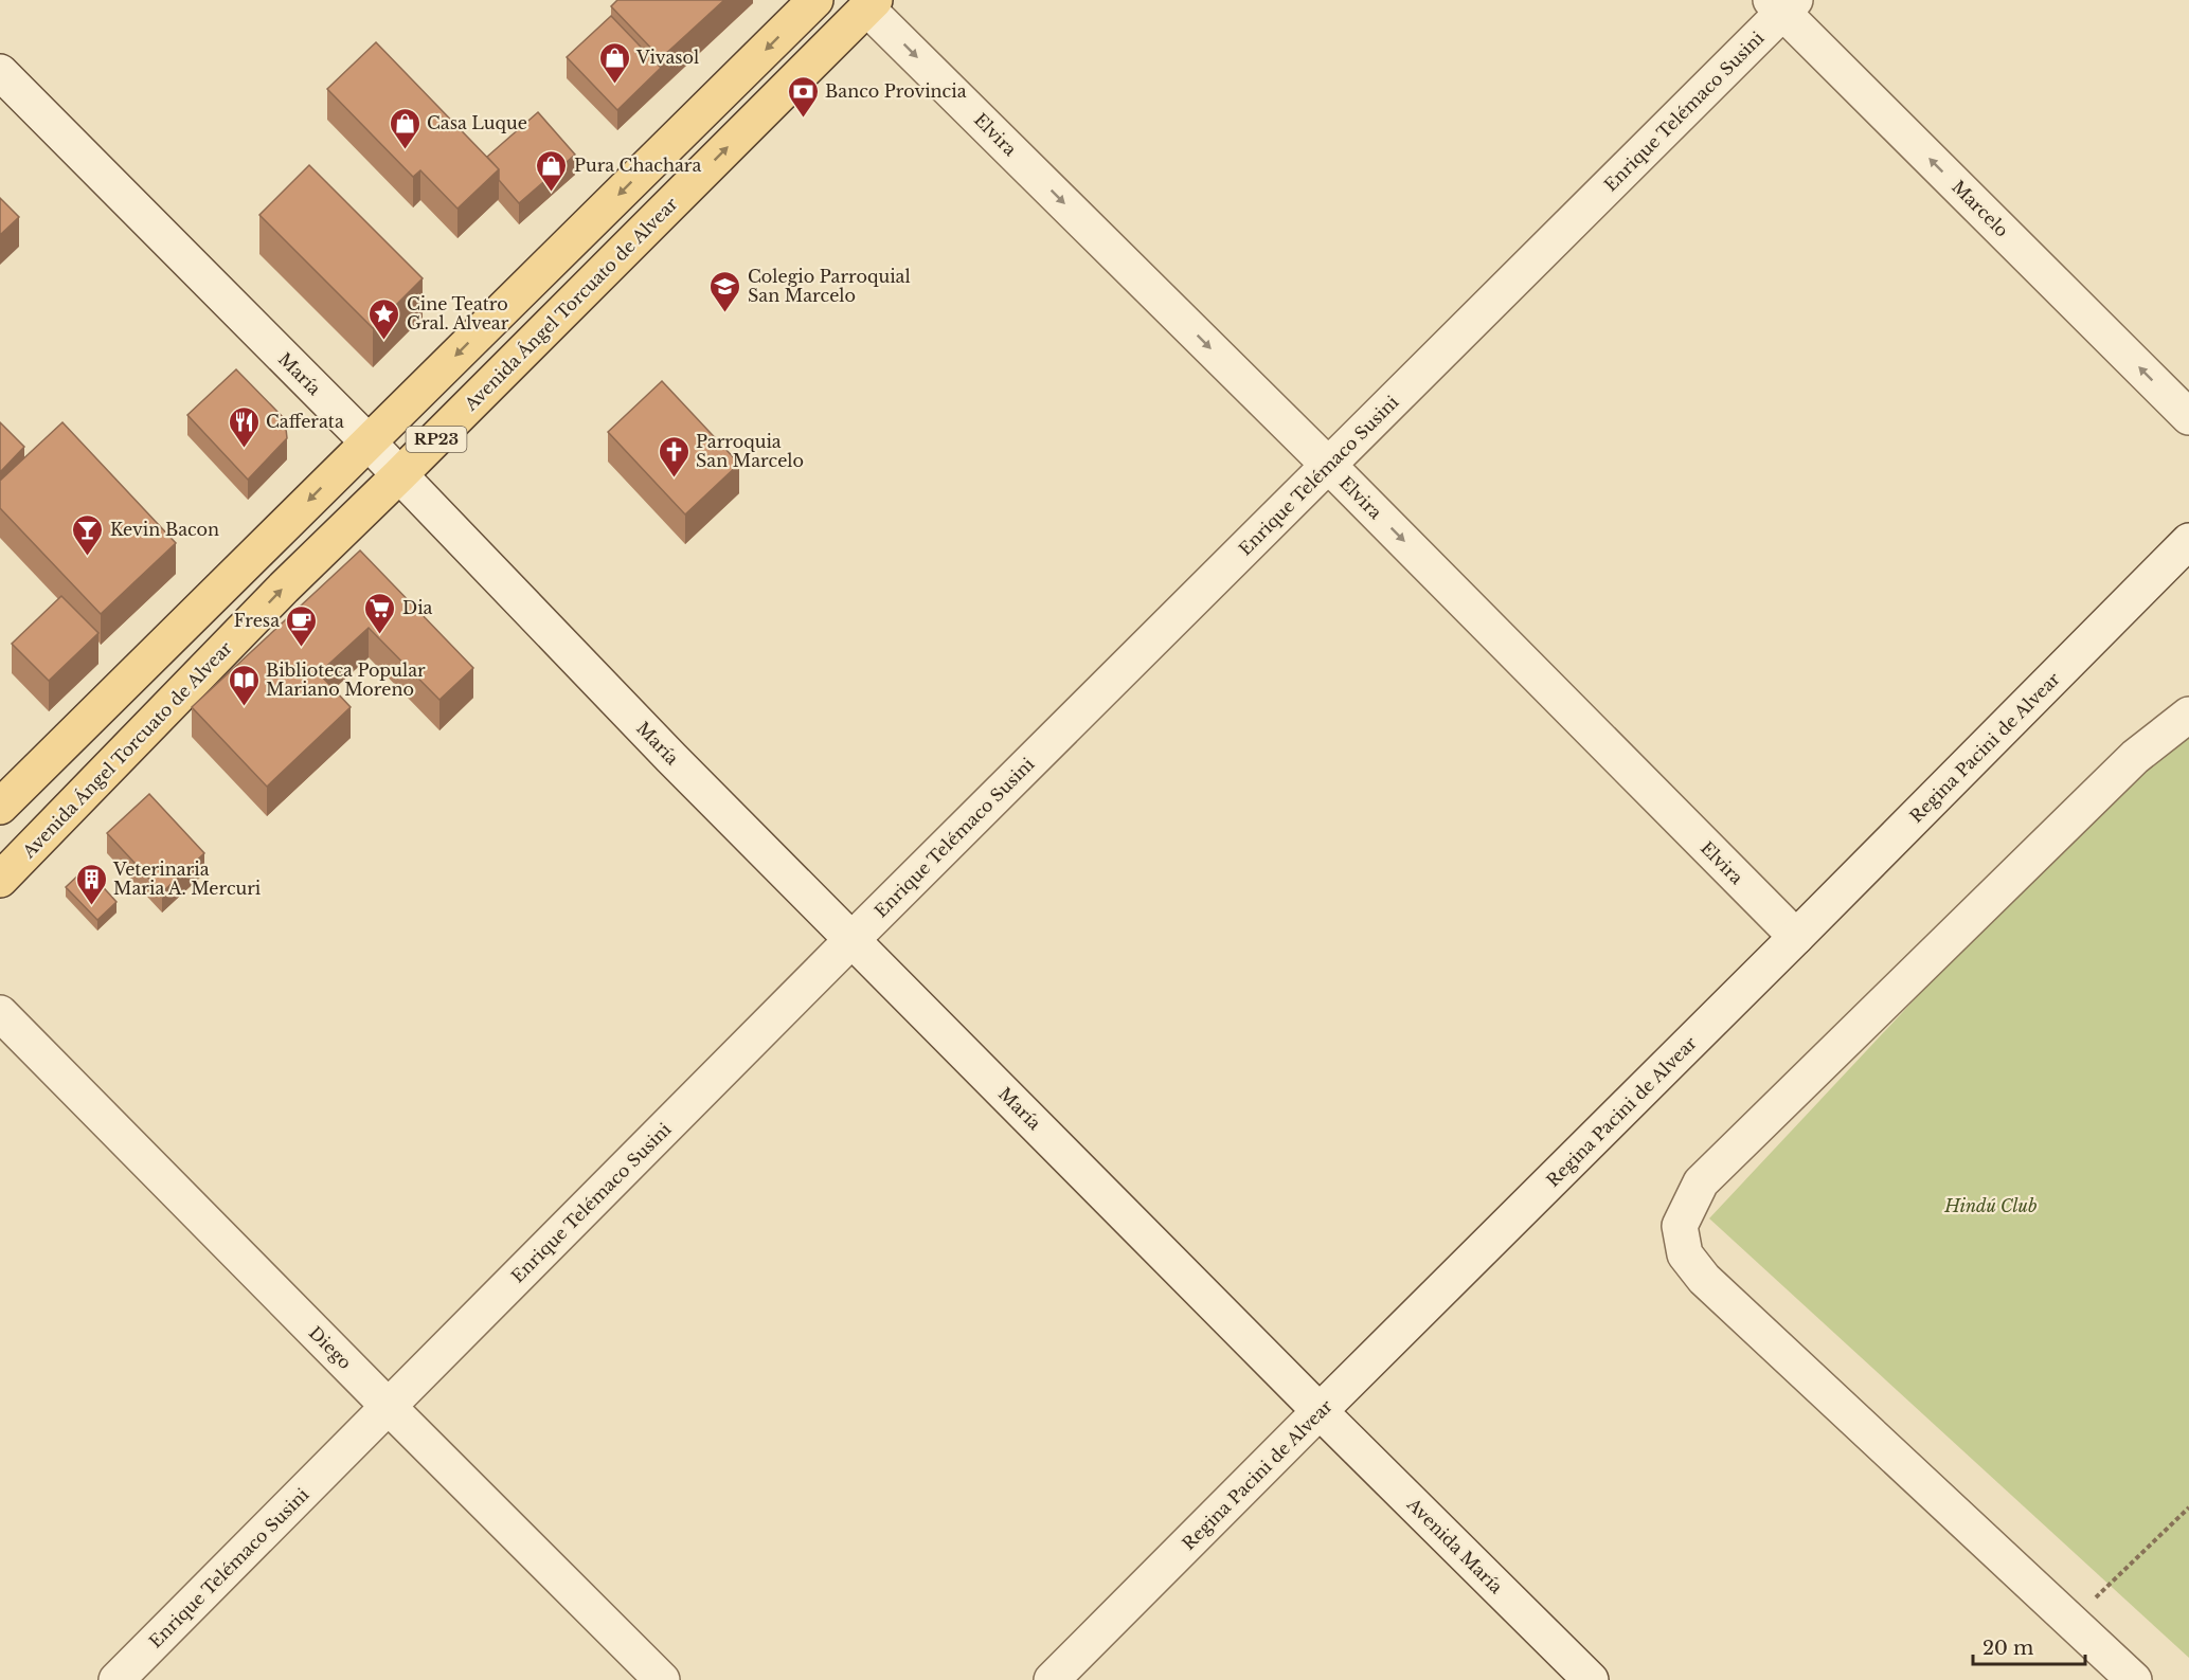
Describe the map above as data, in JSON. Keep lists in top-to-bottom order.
{
  "streets": {
    "main road": ["Avenida Ángel Torcuato de Alvear", "RP23"],
    "street": [
      "Enrique Telémaco Susini",
      "Elvira",
      "Marcelo",
      "María",
      "Regina Pacini de Alvear",
      "Diego",
      "Avenida María"
    ]
  },
  "crossings": [
    ["Enrique Telémaco Susini", "Elvira"],
    ["Enrique Telémaco Susini", "Marcelo"],
    ["Enrique Telémaco Susini", "María"],
    ["Enrique Telémaco Susini", "Diego"],
    ["Elvira", "Avenida Ángel Torcuato de Alvear"],
    ["Elvira", "Regina Pacini de Alvear"],
    ["Avenida Ángel Torcuato de Alvear", "María"],
    ["María", "RP23"],
    ["María", "Regina Pacini de Alvear"],
    ["María", "Avenida María"],
    ["Regina Pacini de Alvear", "Avenida María"]
  ],
  "one_way": ["Elvira", "Marcelo"],
  "parks": ["Hindú Club"],
  "places": {
    "shop": ["Vivasol", "Casa Luque", "Pura Chachara"],
    "bank": ["Banco Provincia"],
    "school or university": ["Colegio Parroquial San Marcelo"],
    "place": ["Cine Teatro Gral. Alvear"],
    "restaurant": ["Cafferata"],
    "church": ["Parroquia San Marcelo"],
    "bar": ["Kevin Bacon"],
    "supermarket": ["Dia"],
    "cafe": ["Fresa"],
    "library": ["Biblioteca Popular Mariano Moreno"],
    "building": ["Veterinaria Maria A. Mercuri"]
  },
  "scale_bar": "20 m"
}
